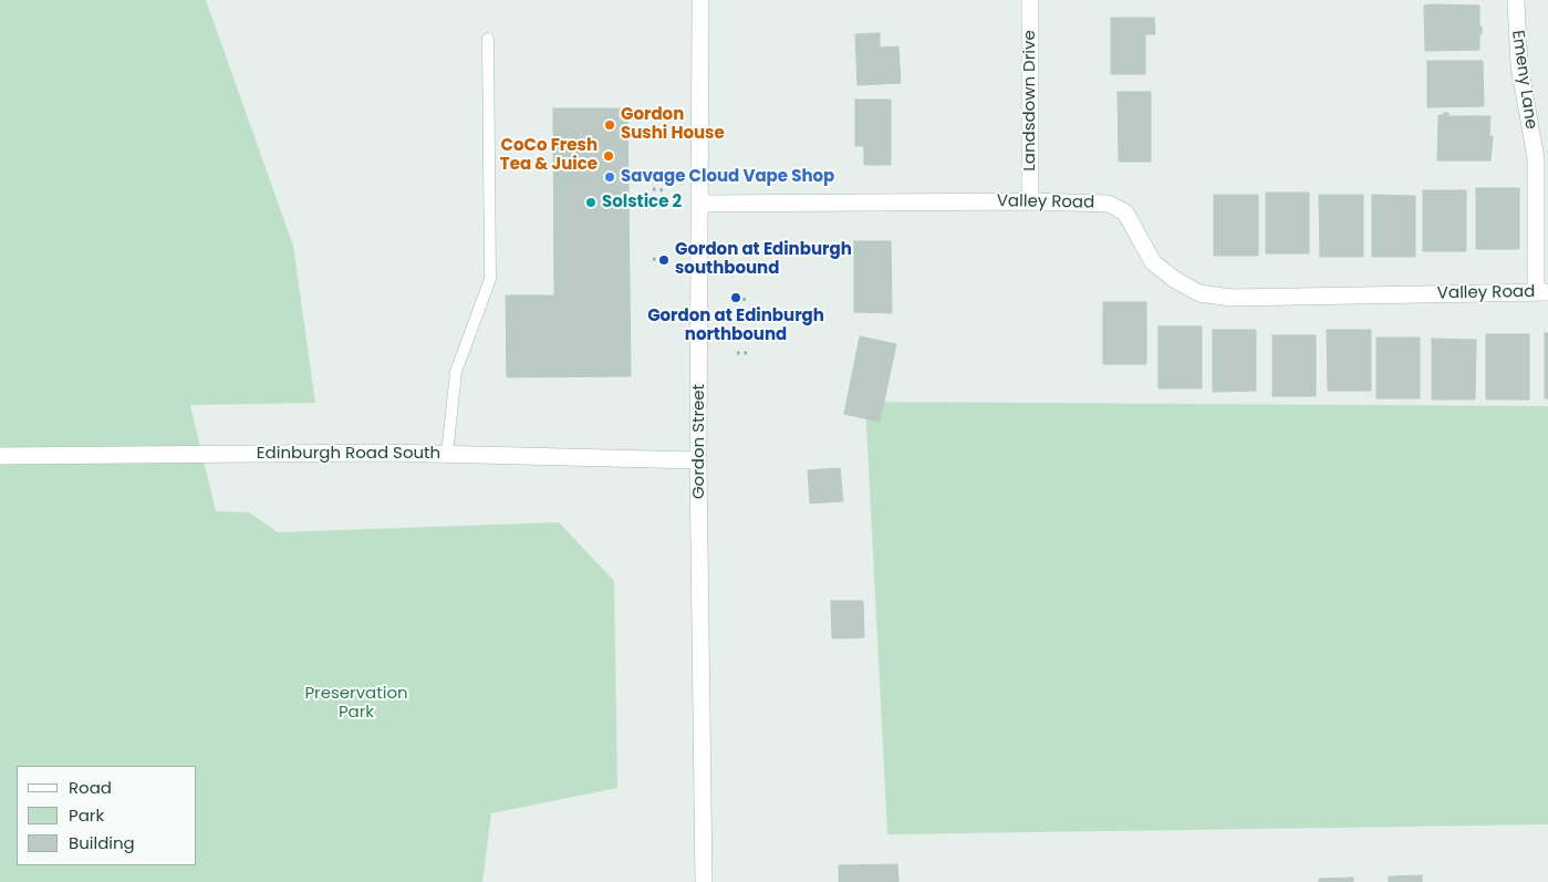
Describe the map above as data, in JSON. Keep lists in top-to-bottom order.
{
  "streets": {
    "main road": [
      "Emeny Lane",
      "Landsdown Drive",
      "Valley Road",
      "Gordon Street",
      "Edinburgh Road South"
    ]
  },
  "crossings": [
    ["Emeny Lane", "Valley Road"],
    ["Landsdown Drive", "Valley Road"],
    ["Valley Road", "Gordon Street"],
    ["Gordon Street", "Edinburgh Road South"]
  ],
  "parks": ["Preservation Park"],
  "places": [
    "Gordon Sushi House",
    "CoCo Fresh Tea & Juice",
    "Savage Cloud Vape Shop",
    "Solstice 2",
    "Gordon at Edinburgh southbound",
    "Gordon at Edinburgh northbound"
  ],
  "legend": ["Road", "Park", "Building"]
}
